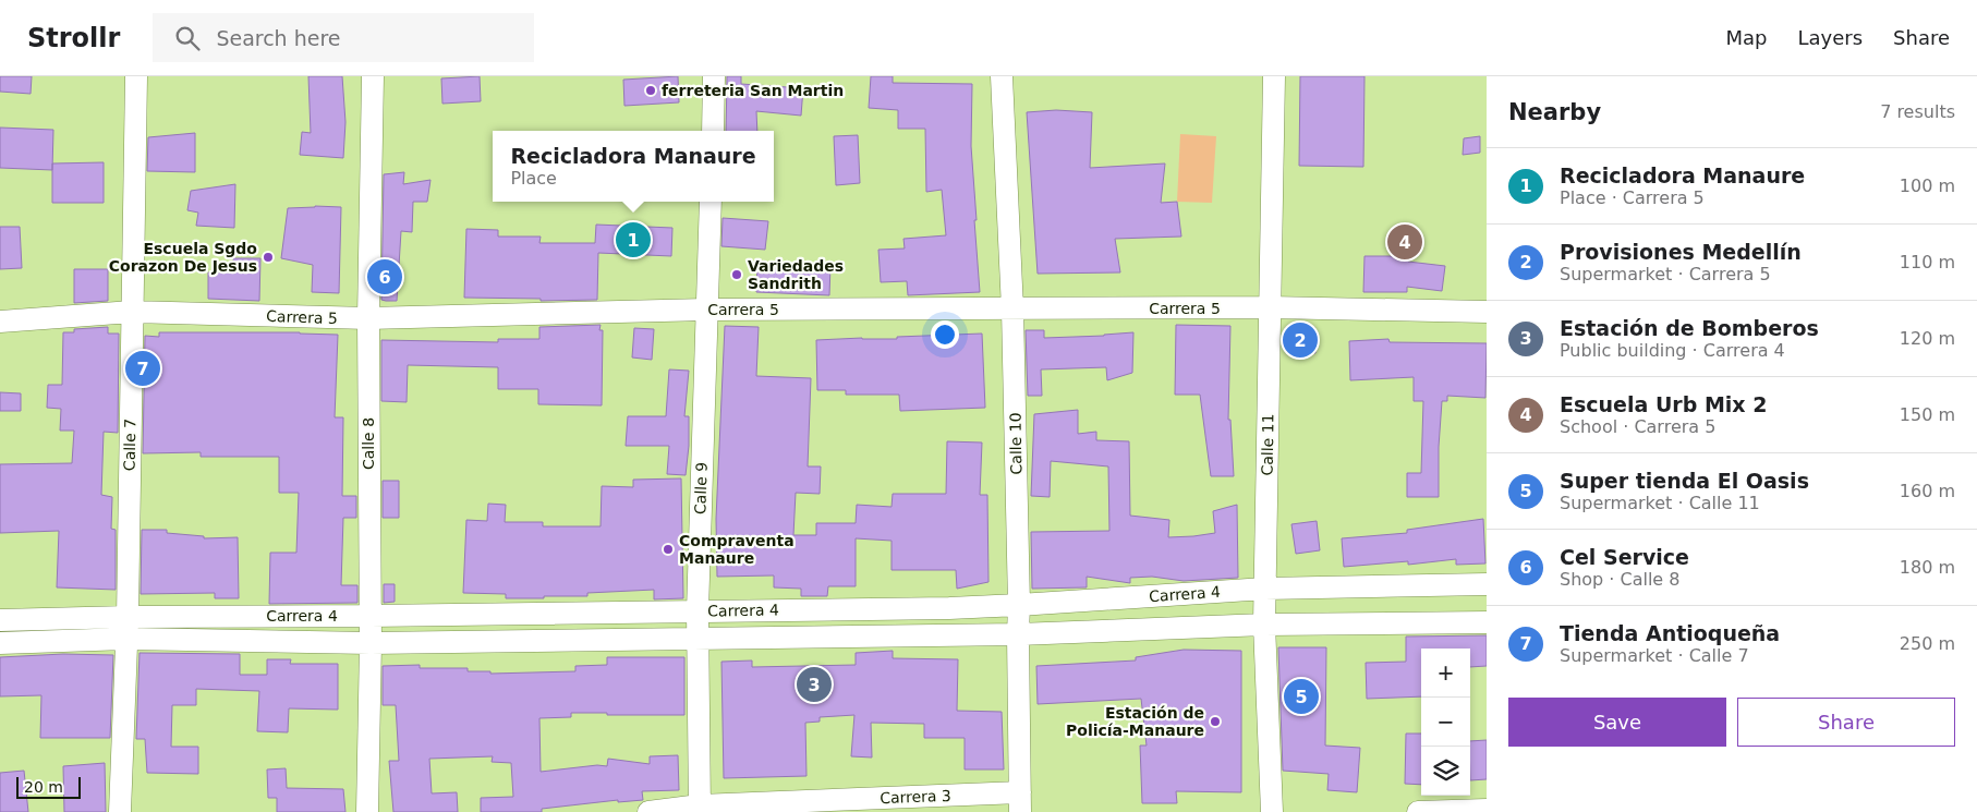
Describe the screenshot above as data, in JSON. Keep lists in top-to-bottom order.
{
  "streets": {
    "street": [
      "Carrera 5",
      "Calle 8",
      "Calle 10",
      "Calle 7",
      "Calle 11",
      "Calle 9",
      "Carrera 4",
      "Carrera 3"
    ]
  },
  "crossings": [
    ["Carrera 5", "Calle 8"],
    ["Carrera 5", "Calle 10"],
    ["Carrera 5", "Calle 7"],
    ["Carrera 5", "Calle 11"],
    ["Carrera 5", "Calle 9"],
    ["Calle 8", "Carrera 4"],
    ["Calle 10", "Carrera 4"],
    ["Calle 10", "Carrera 3"],
    ["Calle 7", "Carrera 4"],
    ["Calle 11", "Carrera 4"],
    ["Calle 9", "Carrera 4"],
    ["Calle 9", "Carrera 3"]
  ],
  "places": [
    "ferreteria San Martin",
    "Escuela Sgdo Corazon De Jesus",
    "Variedades Sandrith",
    "Compraventa Manaure",
    "Estación de Policía-Manaure"
  ],
  "scale_bar": "20 m",
  "page": {
    "header": "Strollr",
    "search": "Search here",
    "nav": ["Map", "Layers", "Share"],
    "heading": ["Nearby", "7 results"],
    "popup": ["Recicladora Manaure", "Place"],
    "list": [
      {
        "mark": "1",
        "name": "Recicladora Manaure",
        "note": "Place · Carrera 5",
        "value": "100 m"
      },
      {
        "mark": "2",
        "name": "Provisiones Medellín",
        "note": "Supermarket · Carrera 5",
        "value": "110 m"
      },
      {
        "mark": "3",
        "name": "Estación de Bomberos",
        "note": "Public building · Carrera 4",
        "value": "120 m"
      },
      {
        "mark": "4",
        "name": "Escuela Urb Mix 2",
        "note": "School · Carrera 5",
        "value": "150 m"
      },
      {
        "mark": "5",
        "name": "Super tienda El Oasis",
        "note": "Supermarket · Calle 11",
        "value": "160 m"
      },
      {
        "mark": "6",
        "name": "Cel Service",
        "note": "Shop · Calle 8",
        "value": "180 m"
      },
      {
        "mark": "7",
        "name": "Tienda Antioqueña",
        "note": "Supermarket · Calle 7",
        "value": "250 m"
      }
    ],
    "pins": [
      "1",
      "4",
      "6",
      "2",
      "7",
      "3",
      "5"
    ],
    "map_buttons": ["+", "−"],
    "buttons": ["Save", "Share"],
    "scale": "20 m"
  }
}
